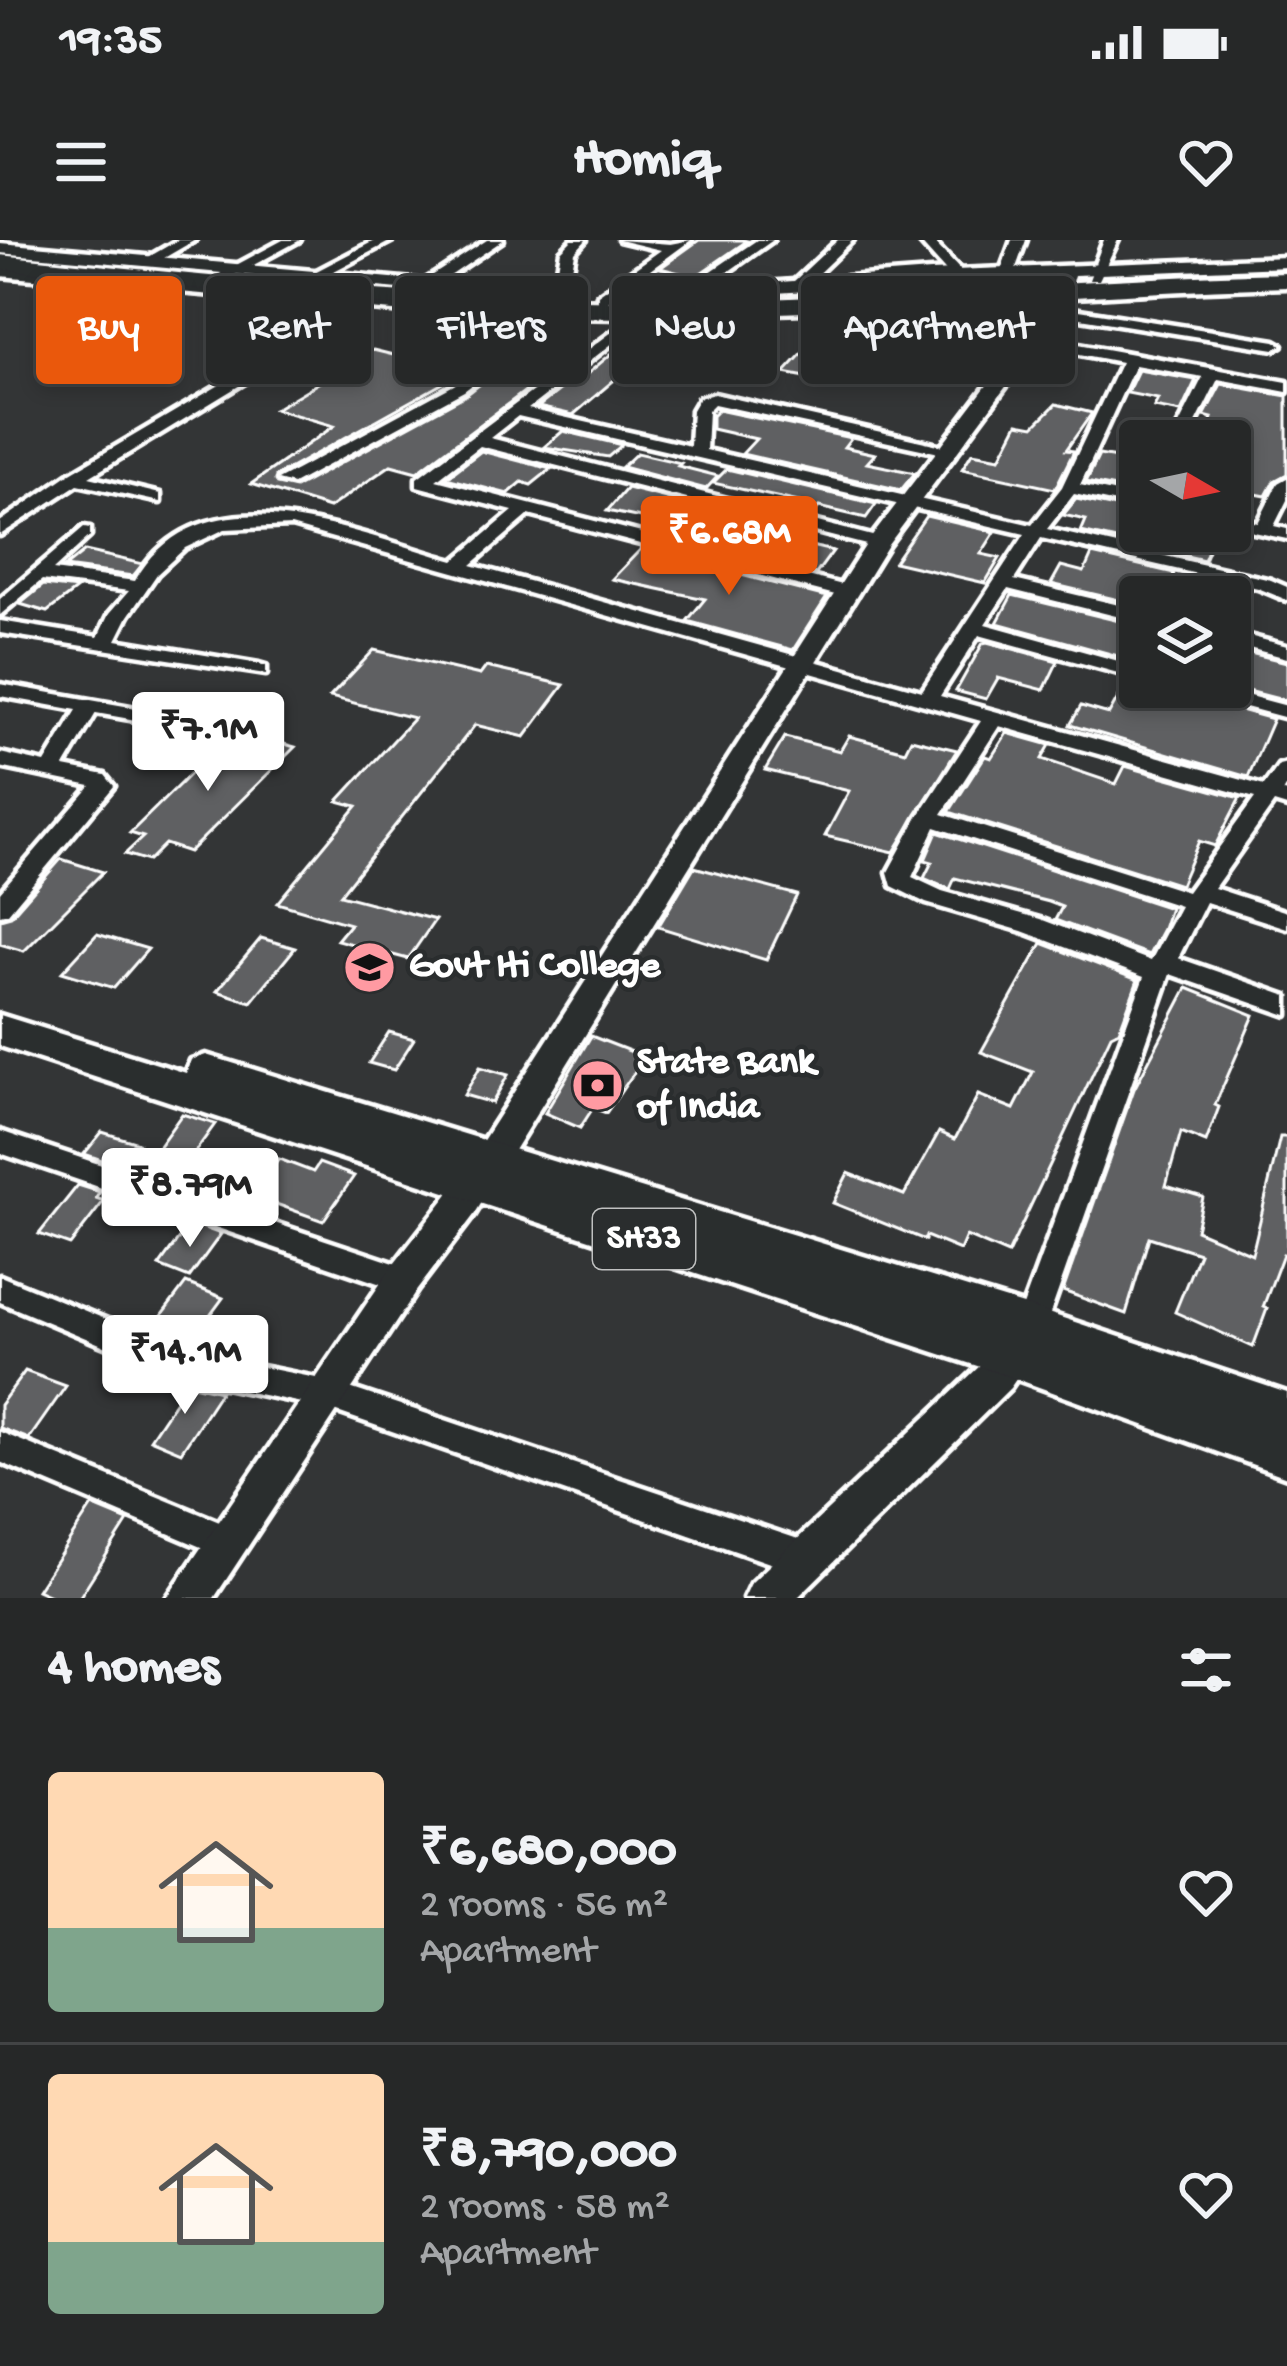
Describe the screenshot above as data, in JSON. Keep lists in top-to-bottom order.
{
  "streets": {
    "main road": ["SH33"]
  },
  "places": {
    "school or university": ["Govt Iti College"],
    "bank": ["State Bank of India"]
  },
  "north": "right",
  "page": {
    "status": "19:35",
    "header": "Homiq",
    "chip": [
      "Buy",
      "Rent",
      "Filters",
      "New",
      "Apartment"
    ],
    "price": [
      "₹6.68M",
      "₹7.1M",
      "₹8.79M",
      "₹14.1M"
    ],
    "heading": "4 homes",
    "list": [
      {
        "name": "₹6,680,000",
        "note": "2 rooms · 56 m² · Apartment"
      },
      {
        "name": "₹8,790,000",
        "note": "2 rooms · 58 m² · Apartment"
      }
    ]
  }
}
